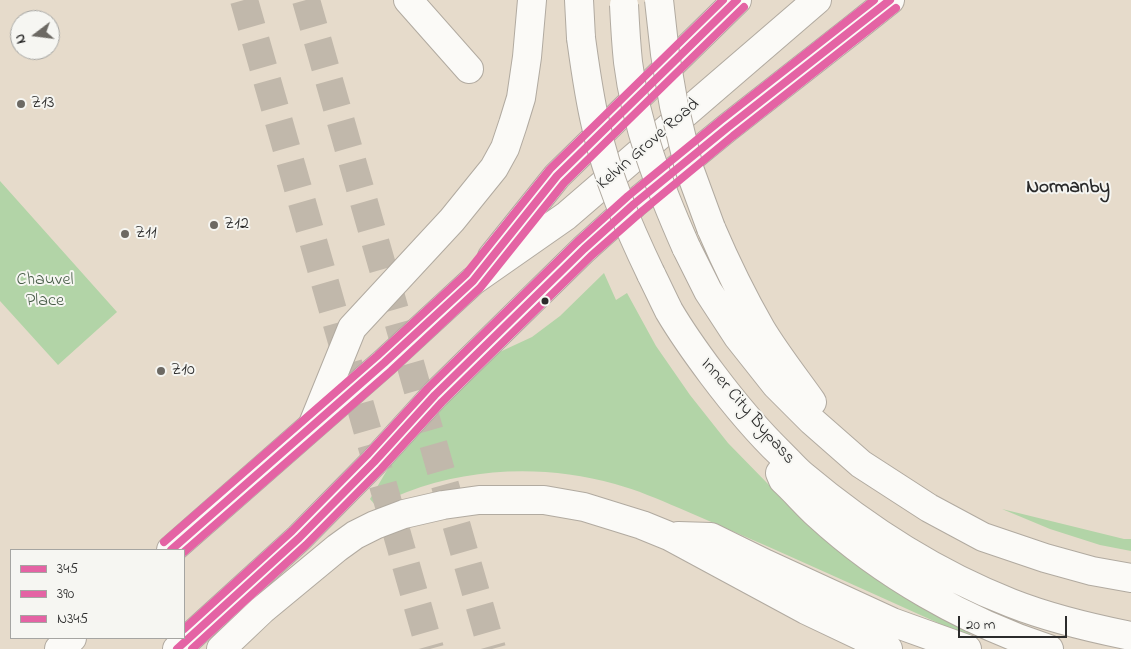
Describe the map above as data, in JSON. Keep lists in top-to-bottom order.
{
  "streets": {
    "main road": ["Kelvin Grove Road", "Inner City Bypass"]
  },
  "districts": ["Normanby"],
  "parks": ["Chauvel Place"],
  "places": [
    "Z13",
    "Z12",
    "Z11",
    "Z10"
  ],
  "lines": ["transit line 345", "transit line N345", "transit line 390"],
  "legend": ["345", "390", "N345"],
  "scale_bar": "20 m",
  "north": "left"
}
